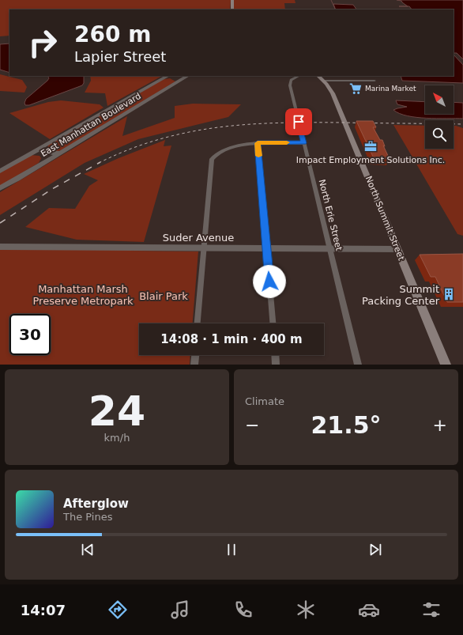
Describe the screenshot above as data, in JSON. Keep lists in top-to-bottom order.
{
  "streets": {
    "main road": ["North Summit Street"],
    "street": ["East Manhattan Boulevard", "North Erie Street", "Suder Avenue"]
  },
  "crossings": [
    ["North Erie Street", "Suder Avenue"],
    ["North Summit Street", "Suder Avenue"]
  ],
  "parks": ["Manhattan Marsh Preserve Metropark", "Blair Park"],
  "places": {
    "supermarket": ["Marina Market"],
    "office": ["Impact Employment Solutions Inc."],
    "building": ["Summit Packing Center"]
  },
  "north": "top left",
  "page": {
    "turn": ["260 m", "Lapier Street"],
    "limit": "30",
    "trip": "14:08 · 1 min · 400 m",
    "tile": [
      ["24", "km/h"],
      "Climate"
    ],
    "heat": ["−", "21.5°", "+"],
    "song": ["Afterglow", "The Pines"],
    "tabs": "14:07"
  }
}
